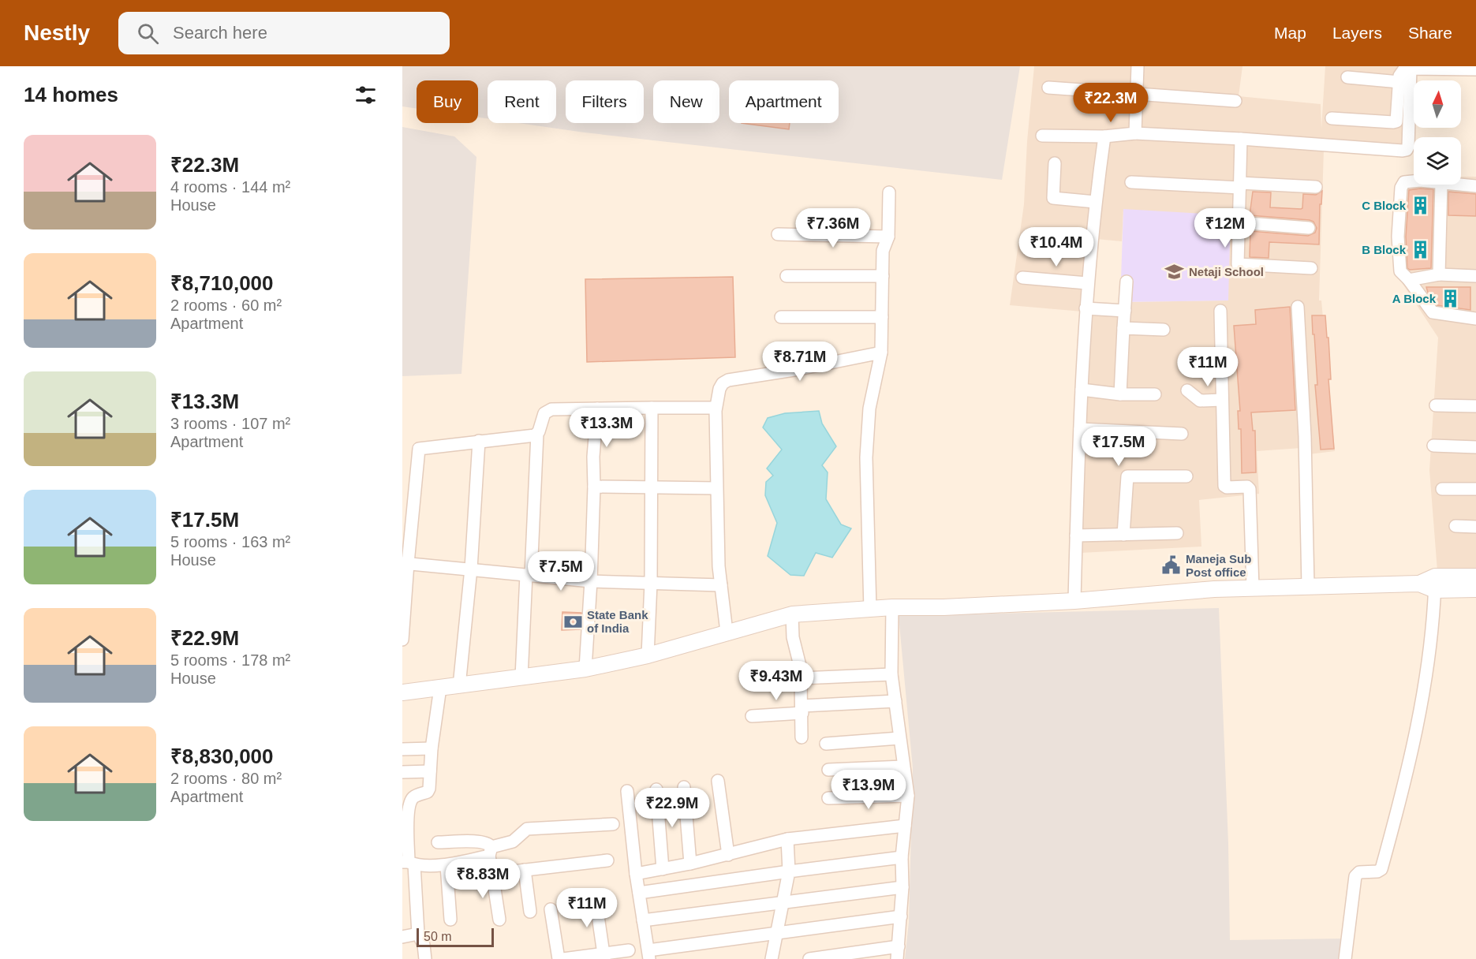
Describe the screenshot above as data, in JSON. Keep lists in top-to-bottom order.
{
  "places": {
    "building": ["C Block", "B Block", "A Block"],
    "school or university": ["Netaji School"],
    "public building": ["Maneja Sub Post office"],
    "bank": ["State Bank of India"]
  },
  "scale_bar": "50 m",
  "north": "top",
  "page": {
    "header": "Nestly",
    "search": "Search here",
    "nav": ["Map", "Layers", "Share"],
    "heading": "14 homes",
    "chip": [
      "Buy",
      "Rent",
      "Filters",
      "New",
      "Apartment"
    ],
    "price": [
      "₹22.3M",
      "₹7.36M",
      "₹12M",
      "₹10.4M",
      "₹8.71M",
      "₹11M",
      "₹13.3M",
      "₹17.5M",
      "₹7.5M",
      "₹9.43M",
      "₹13.9M",
      "₹22.9M",
      "₹8.83M",
      "₹11M"
    ],
    "list": [
      {
        "name": "₹22.3M",
        "note": "4 rooms · 144 m² · House"
      },
      {
        "name": "₹8,710,000",
        "note": "2 rooms · 60 m² · Apartment"
      },
      {
        "name": "₹13.3M",
        "note": "3 rooms · 107 m² · Apartment"
      },
      {
        "name": "₹17.5M",
        "note": "5 rooms · 163 m² · House"
      },
      {
        "name": "₹22.9M",
        "note": "5 rooms · 178 m² · House"
      },
      {
        "name": "₹8,830,000",
        "note": "2 rooms · 80 m² · Apartment"
      }
    ],
    "scale": "50 m"
  }
}
